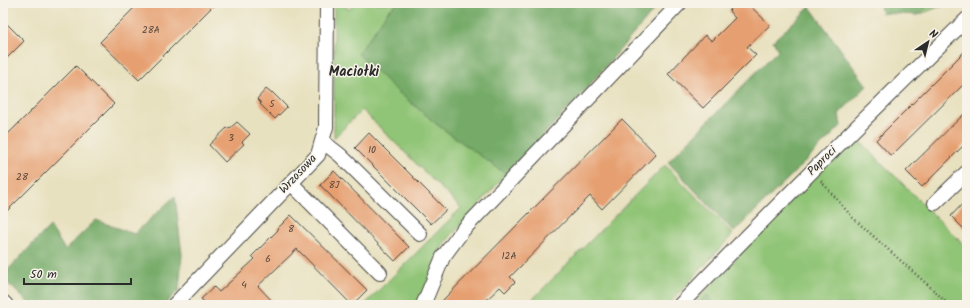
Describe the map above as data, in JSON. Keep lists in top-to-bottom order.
{
  "streets": {
    "street": ["Paproci", "Wrzosowa"]
  },
  "districts": ["Maciołki"],
  "house_numbers": [
    "28A",
    "5",
    "3",
    "10",
    "28",
    "8J",
    "8",
    "12A",
    "6",
    "4"
  ],
  "scale_bar": "50 m",
  "north": "top right"
}
